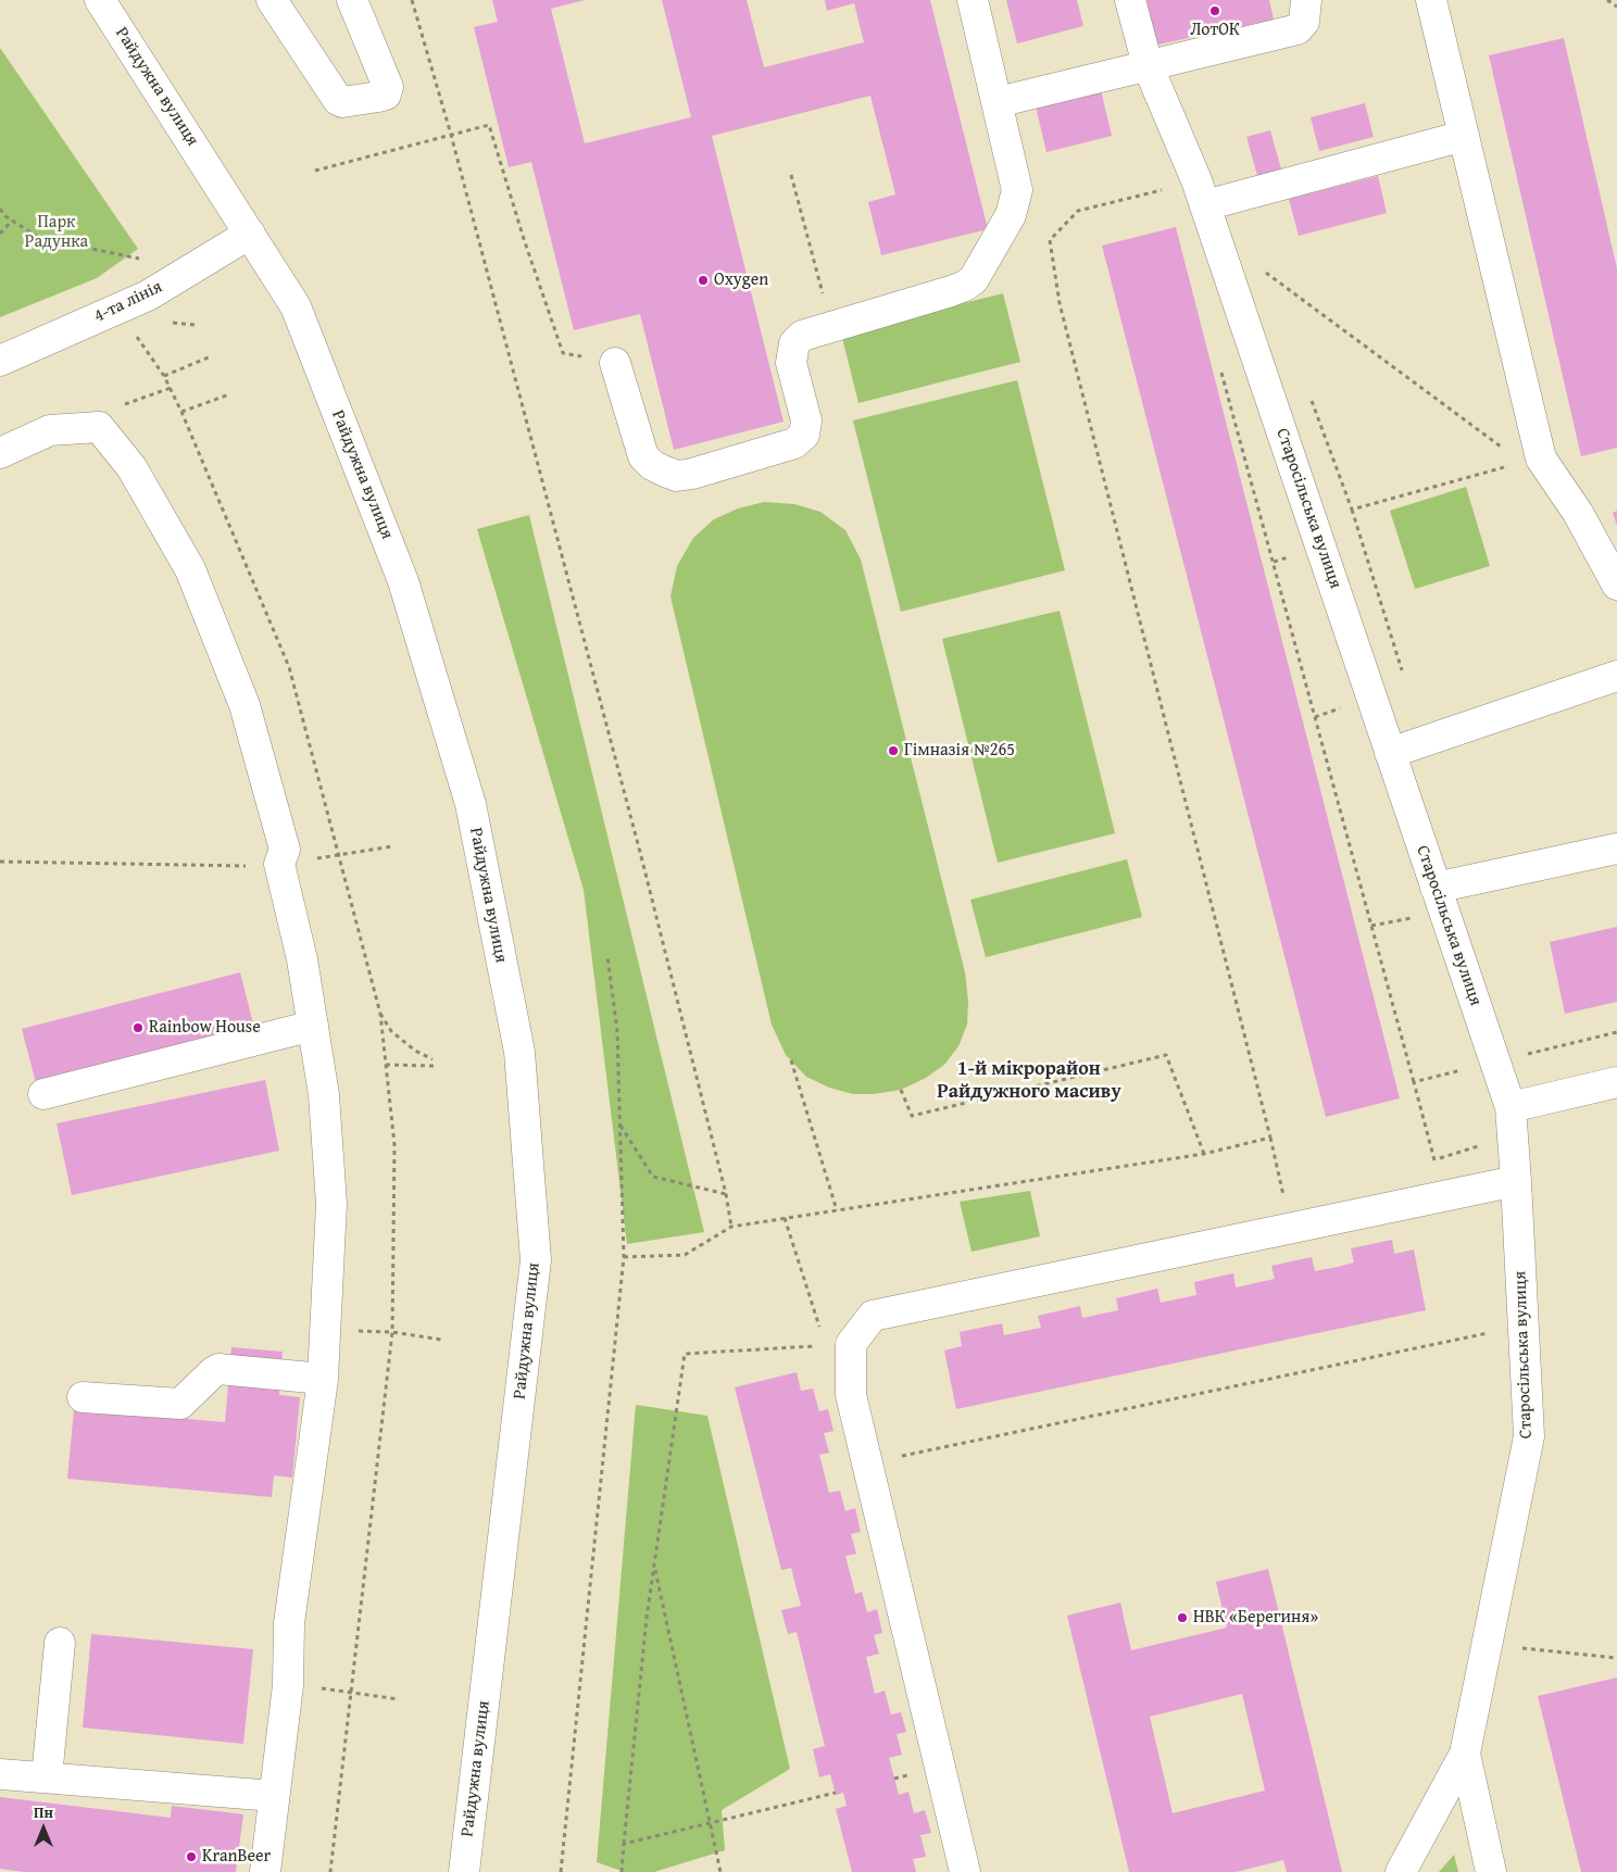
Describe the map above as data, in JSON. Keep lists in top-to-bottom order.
{
  "streets": {
    "street": ["Райдужна вулиця", "4-та лінія", "Старосільська вулиця"]
  },
  "crossings": [
    ["Райдужна вулиця", "4-та лінія"]
  ],
  "districts": ["1-й мікрорайон Райдужного масиву"],
  "parks": ["Парк Радунка"],
  "places": [
    "ЛотОК",
    "Oxygen",
    "Гімназія №265",
    "Rainbow House",
    "НВК «Берегиня»",
    "KranBeer"
  ],
  "north": "top"
}
